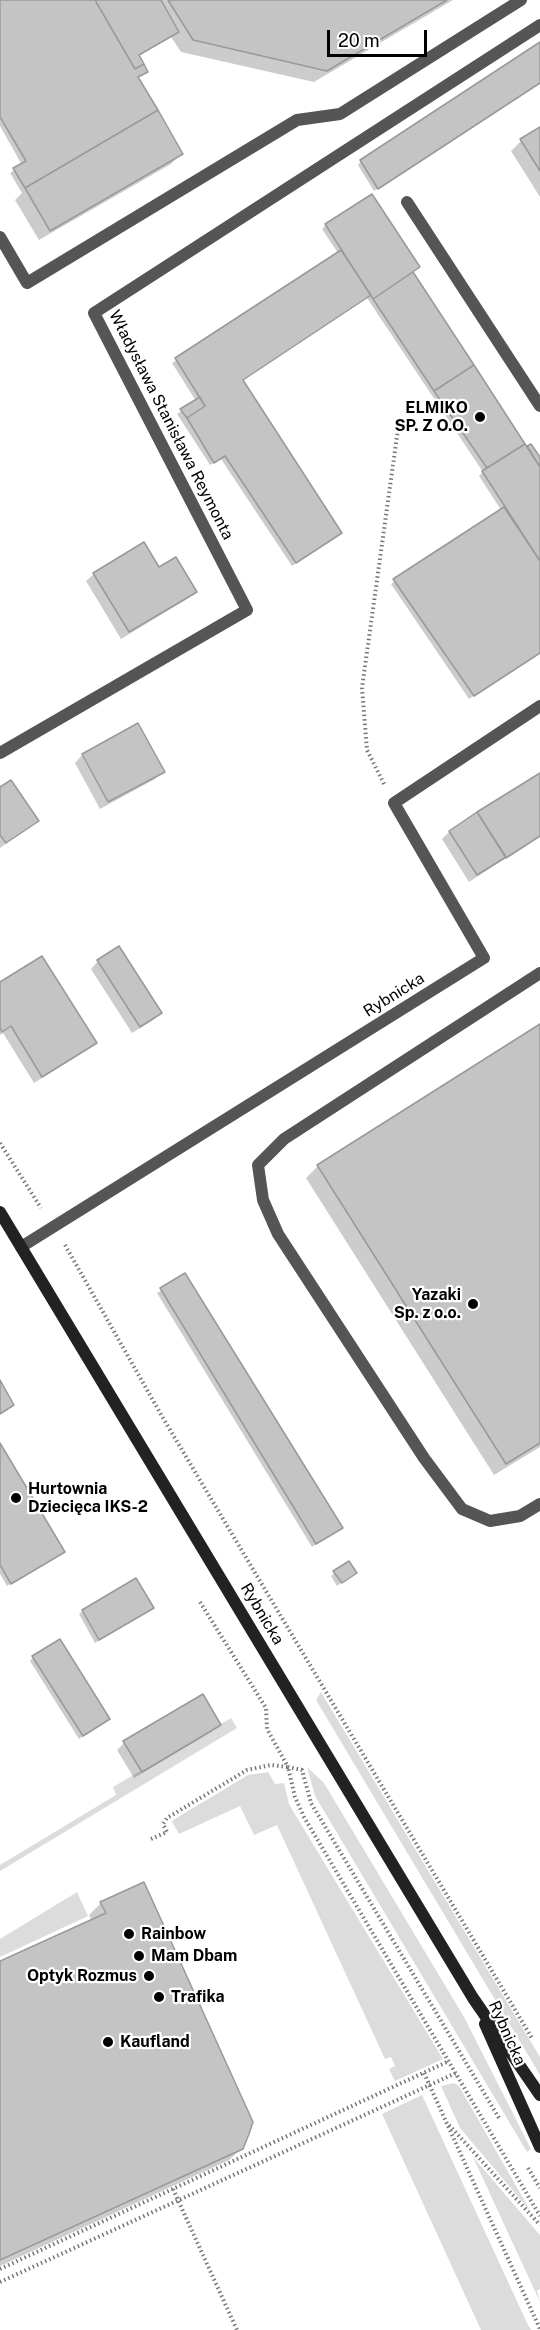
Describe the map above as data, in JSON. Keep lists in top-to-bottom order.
{
  "streets": {
    "street": ["Władysława Stanisława Reymonta", "Rybnicka"]
  },
  "places": [
    "ELMIKO SP. Z O.O.",
    "Yazaki Sp. z o.o.",
    "Hurtownia Dziecięca IKS-2",
    "Rainbow",
    "Mam Dbam",
    "Optyk Rozmus",
    "Trafika",
    "Kaufland"
  ],
  "scale_bar": "20 m"
}
